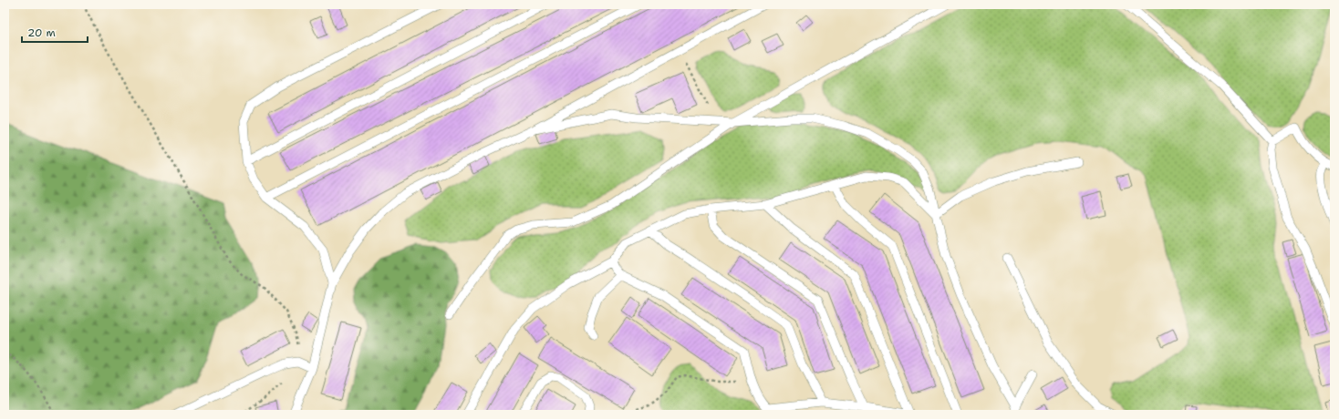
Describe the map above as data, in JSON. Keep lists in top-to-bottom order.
{
  "scale_bar": "20 m"
}
